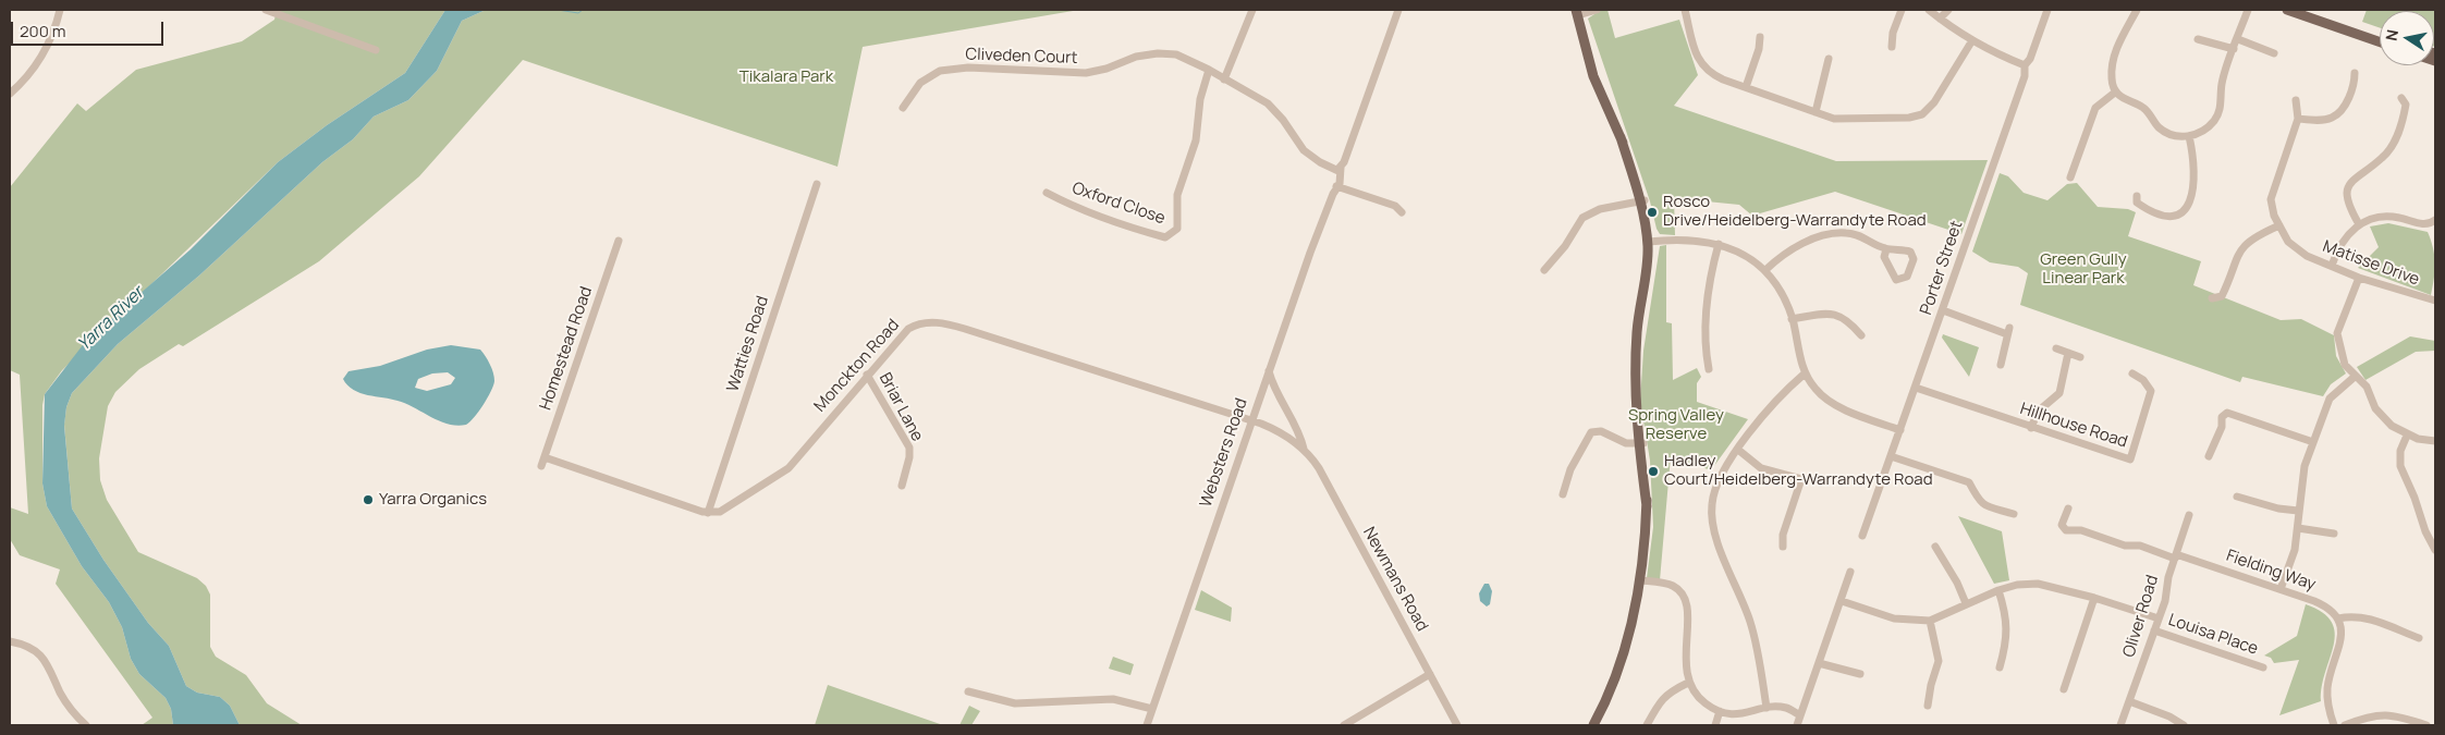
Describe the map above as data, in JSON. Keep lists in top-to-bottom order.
{
  "streets": {
    "street": [
      "Cliveden Court",
      "Oxford Close",
      "Matisse Drive",
      "Porter Street",
      "Watties Road",
      "Homestead Road",
      "Monckton Road",
      "Briar Lane",
      "Hillhouse Road",
      "Websters Road",
      "Fielding Way",
      "Newmans Road",
      "Oliver Road",
      "Louisa Place"
    ]
  },
  "crossings": [
    ["Cliveden Court", "Oxford Close"],
    ["Cliveden Court", "Websters Road"],
    ["Porter Street", "Hillhouse Road"],
    ["Watties Road", "Monckton Road"],
    ["Monckton Road", "Briar Lane"],
    ["Monckton Road", "Websters Road"],
    ["Monckton Road", "Newmans Road"],
    ["Websters Road", "Newmans Road"],
    ["Fielding Way", "Oliver Road"],
    ["Oliver Road", "Louisa Place"]
  ],
  "water": ["Yarra River"],
  "parks": ["Tikalara Park", "Green Gully Linear Park", "Spring Valley Reserve"],
  "places": ["Rosco Drive/Heidelberg-Warrandyte Road", "Hadley Court/Heidelberg-Warrandyte Road", "Yarra Organics"],
  "scale_bar": "200 m",
  "north": "left"
}
